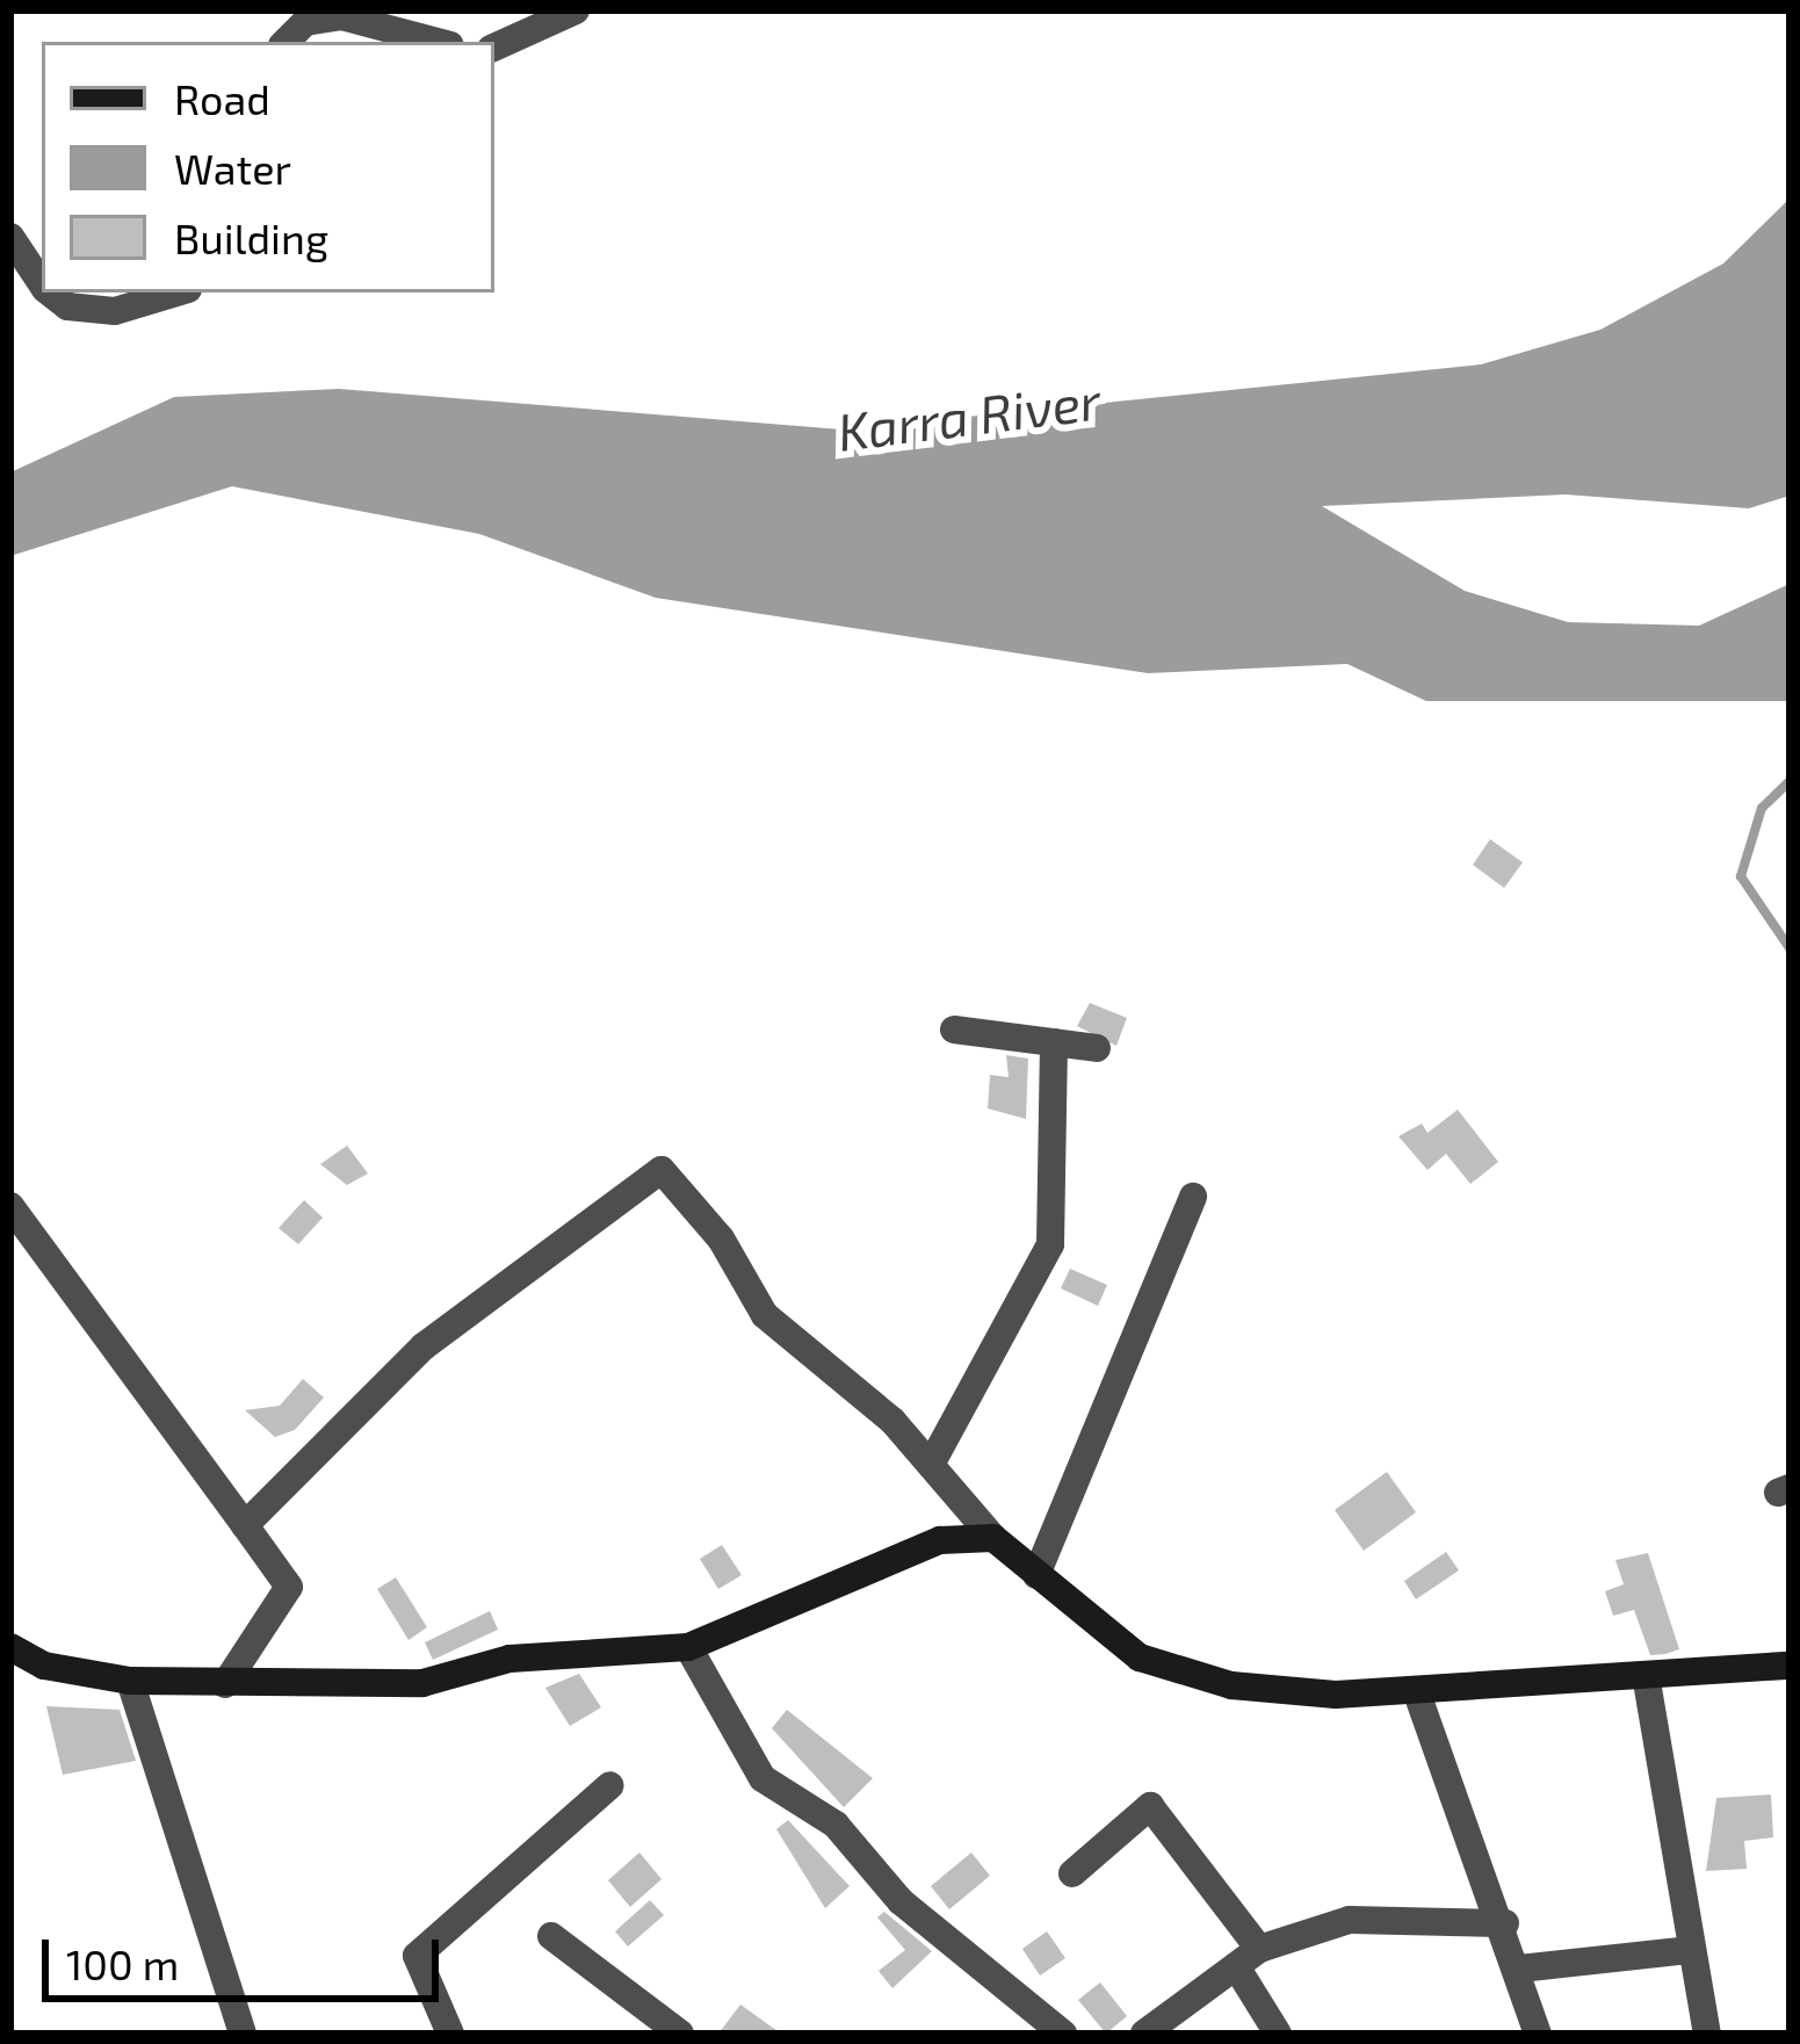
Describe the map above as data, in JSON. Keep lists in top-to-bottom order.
{
  "water": ["Karra River"],
  "legend": ["Road", "Water", "Building"],
  "scale_bar": "100 m"
}
